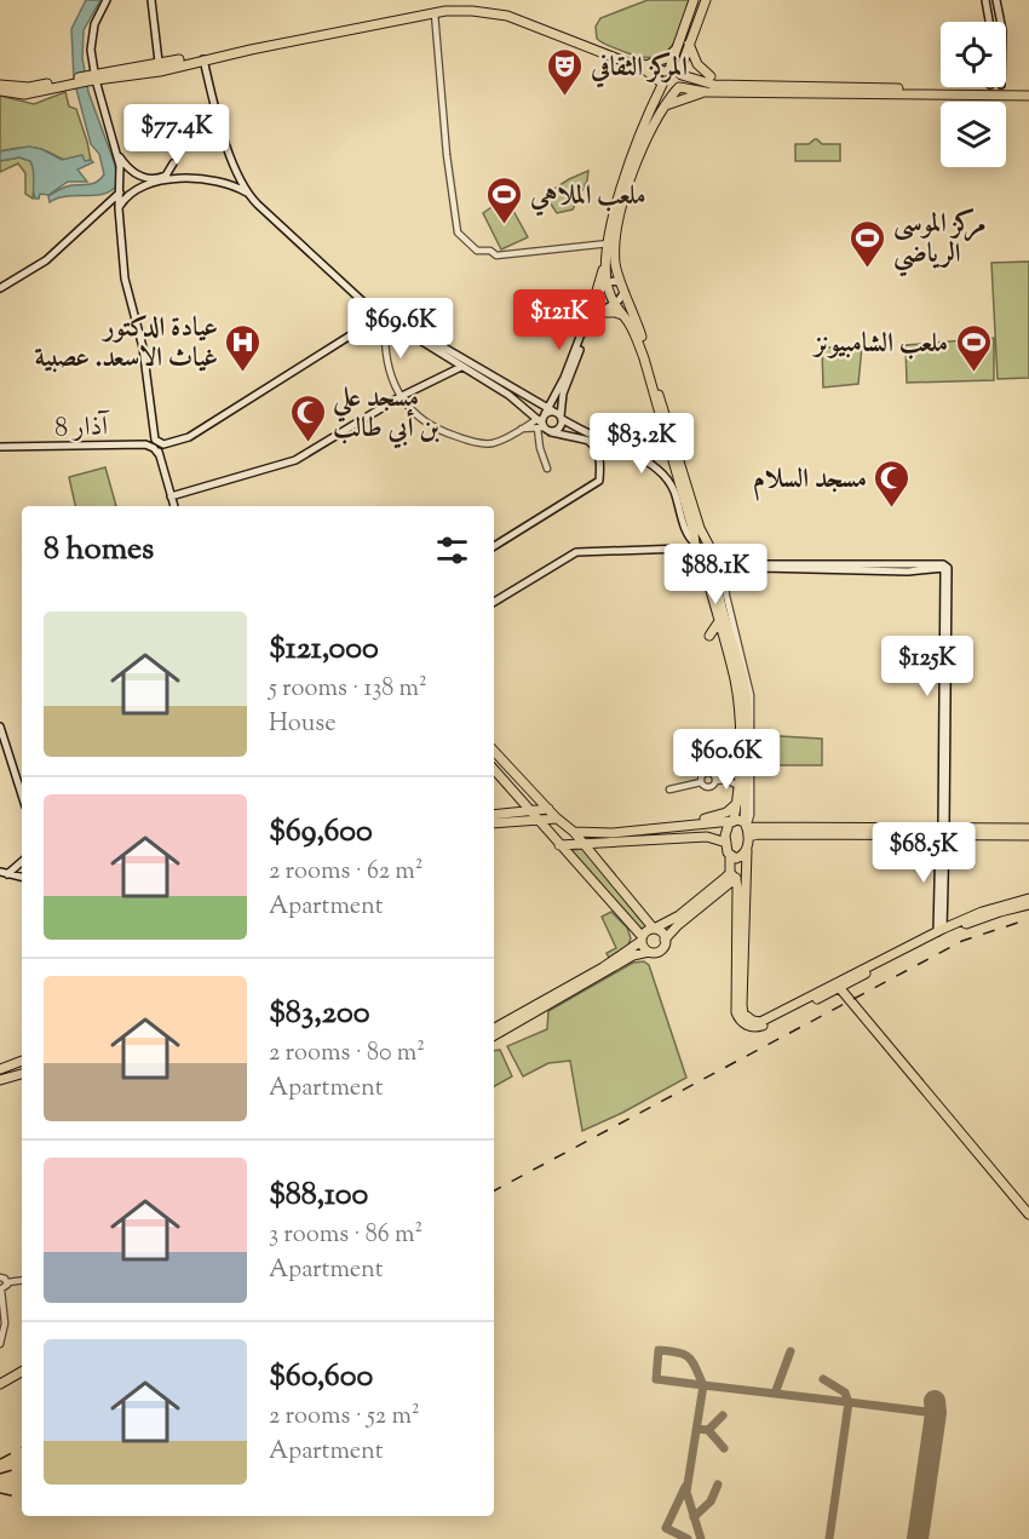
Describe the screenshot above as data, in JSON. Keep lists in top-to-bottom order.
{
  "streets": {
    "main road": ["8 آذار"]
  },
  "places": {
    "theatre": ["المركز الثقافي"],
    "sports": ["ملعب الملاهي", "مركز الموسى الرياضي", "ملعب الشامبيونز"],
    "hospital": ["عيادة الدكتور غياث الاسعد. عصبية"],
    "mosque": ["مسجد علي بن أبي طالب", "مسجد السلام"]
  },
  "page": {
    "price": [
      "$77.4K",
      "$121K",
      "$69.6K",
      "$83.2K",
      "$88.1K",
      "$125K",
      "$60.6K",
      "$68.5K"
    ],
    "heading": "8 homes",
    "list": [
      {
        "name": "$121,000",
        "note": "5 rooms · 138 m² · House"
      },
      {
        "name": "$69,600",
        "note": "2 rooms · 62 m² · Apartment"
      },
      {
        "name": "$83,200",
        "note": "2 rooms · 80 m² · Apartment"
      },
      {
        "name": "$88,100",
        "note": "3 rooms · 86 m² · Apartment"
      },
      {
        "name": "$60,600",
        "note": "2 rooms · 52 m² · Apartment"
      }
    ]
  }
}
